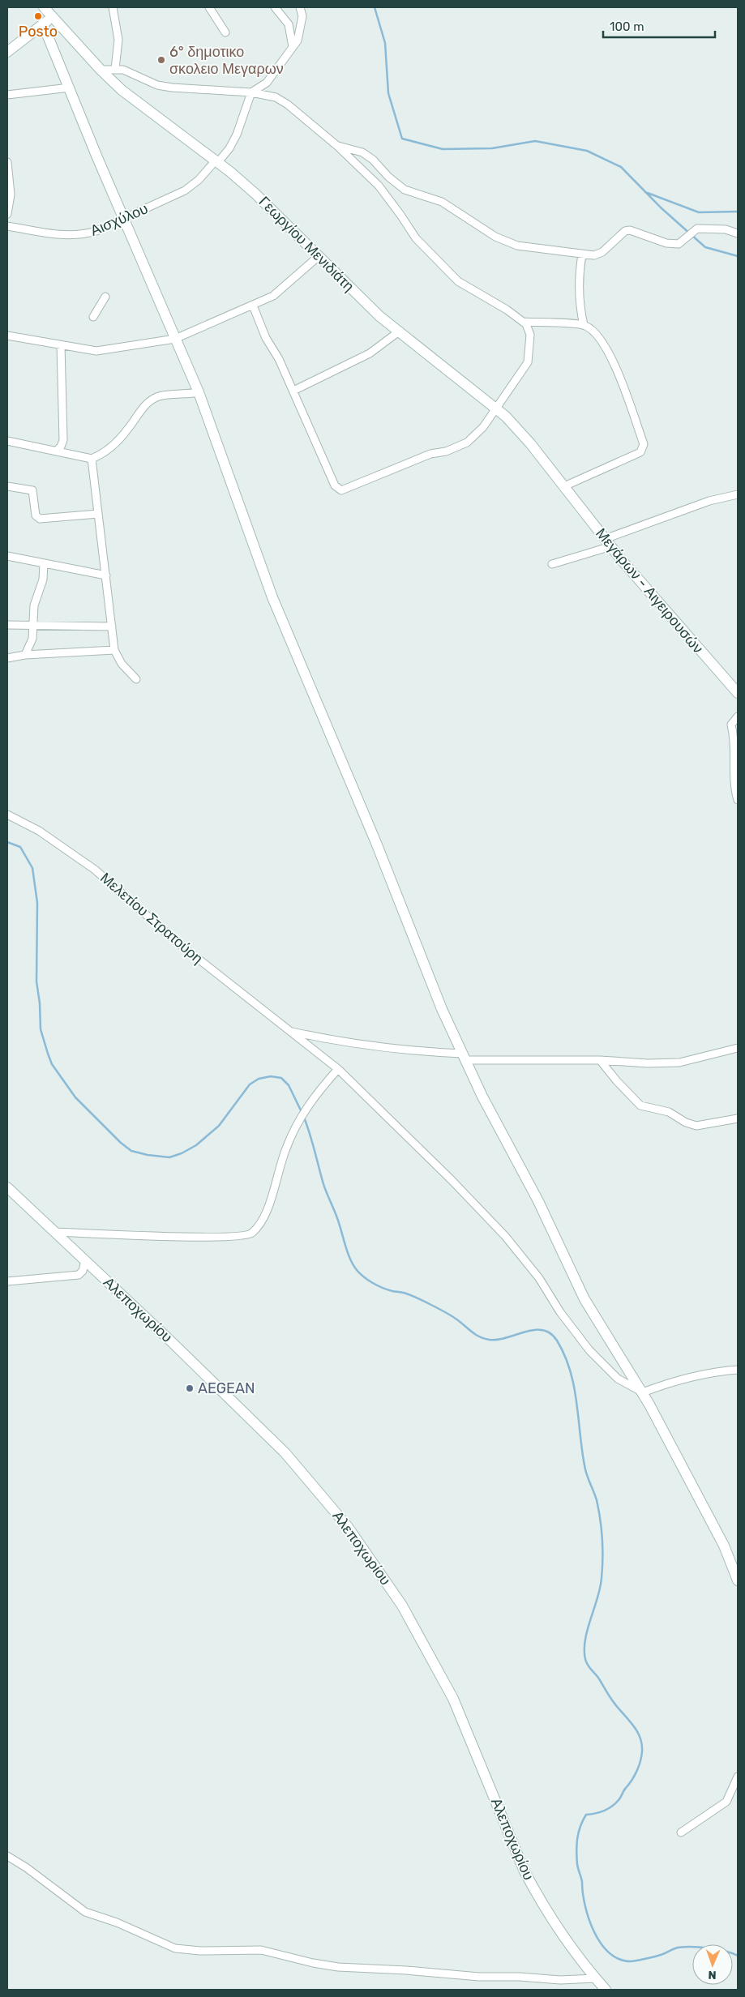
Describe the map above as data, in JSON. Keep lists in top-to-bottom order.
{
  "streets": {
    "main road": ["Γεωργίου Μενιδιάτη", "Μεγάρων - Αιγειρουσών", "Αλεποχωρίου"],
    "street": ["Αισχύλου", "Μελετίου Στρατούρη"]
  },
  "crossings": [
    ["Αισχύλου", "Γεωργίου Μενιδιάτη"],
    ["Γεωργίου Μενιδιάτη", "Μεγάρων - Αιγειρουσών"]
  ],
  "places": ["Posto", "6° δημοτικο σκολειο Μεγαρων", "AEGEAN"],
  "scale_bar": "100 m",
  "north": "bottom"
}
